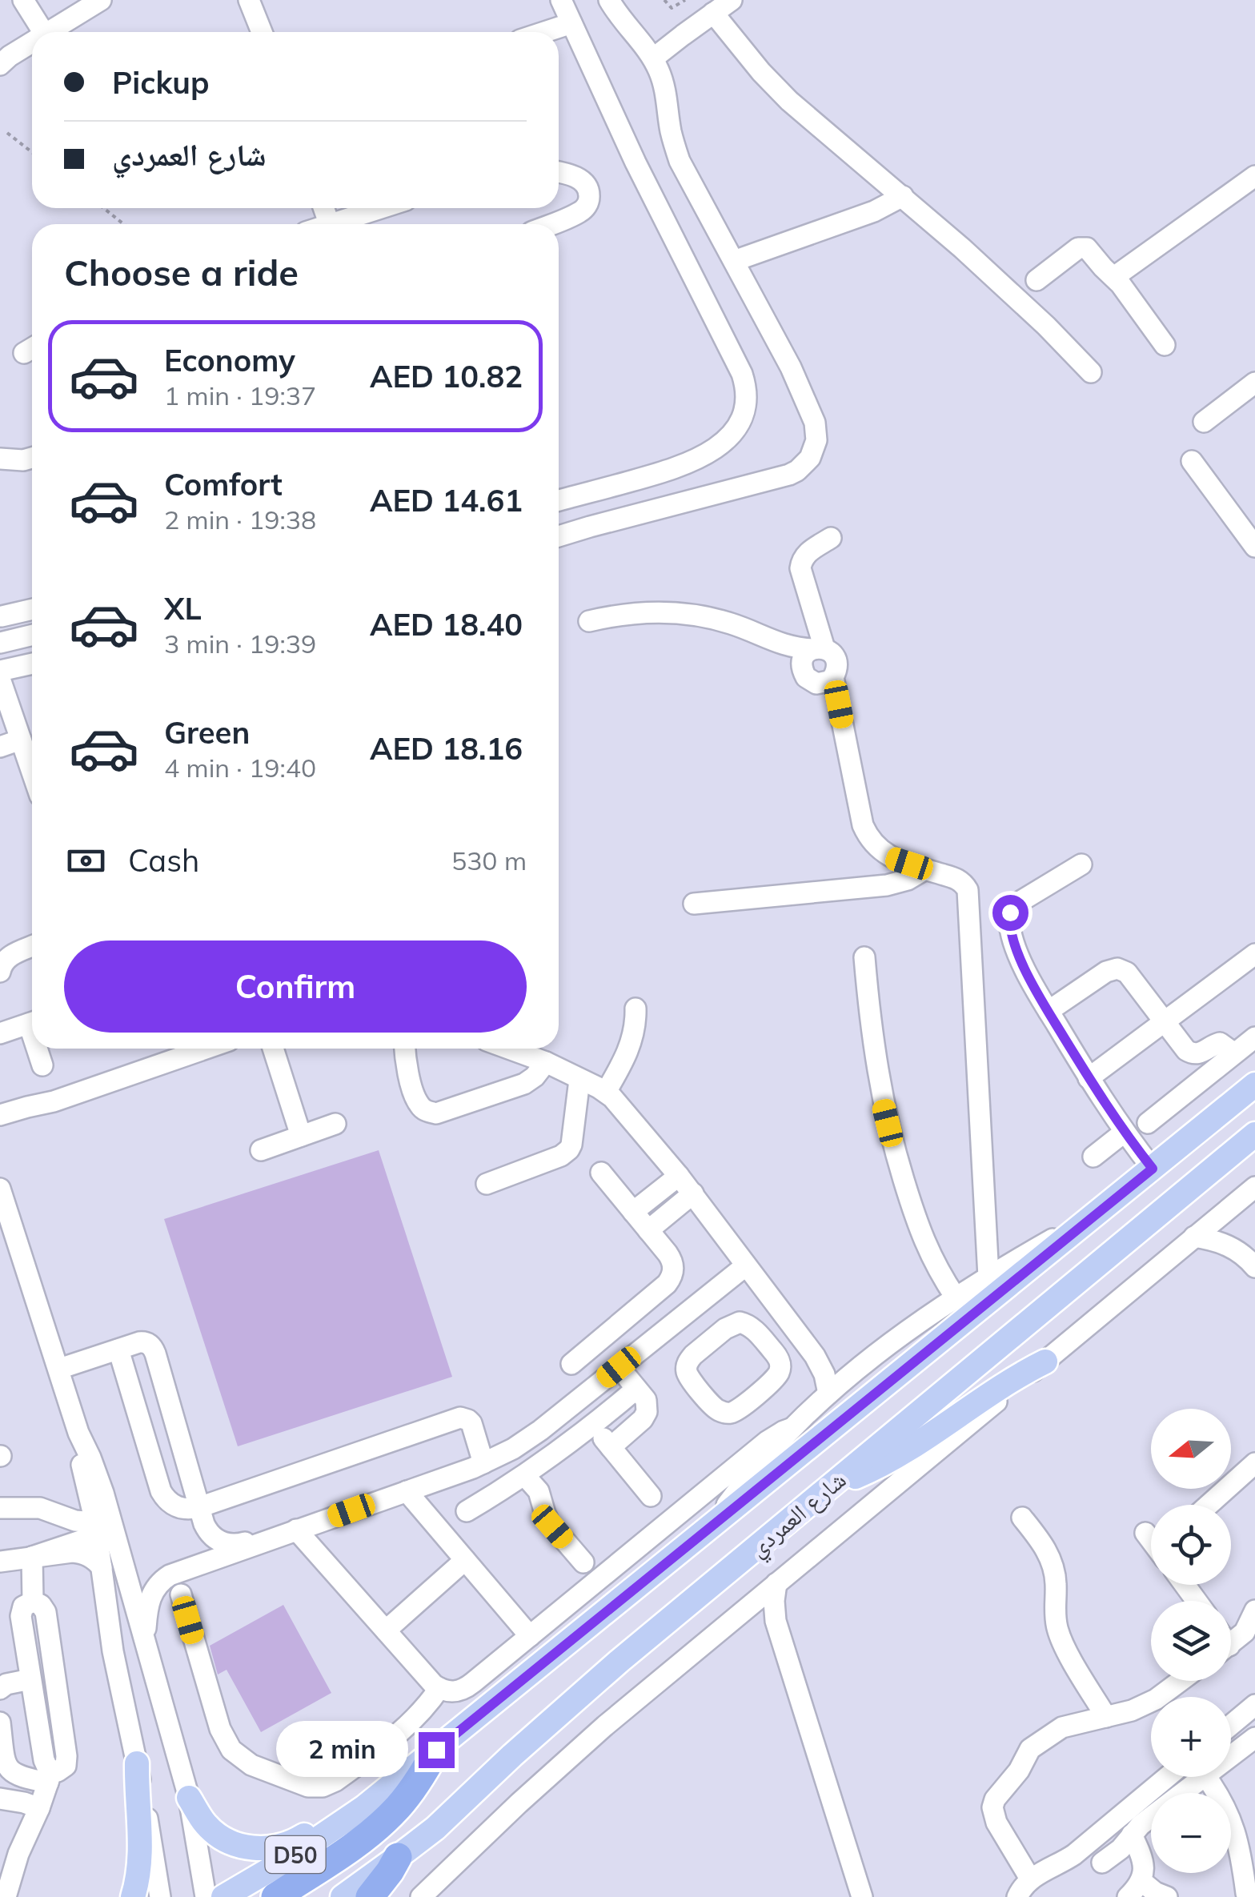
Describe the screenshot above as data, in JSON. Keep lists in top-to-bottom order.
{
  "streets": {
    "main road": ["شارع العمردي", "D50"]
  },
  "north": "left",
  "page": {
    "banner": ["Pickup", "شارع العمردي"],
    "heading": "Choose a ride",
    "list": [
      {
        "name": "Economy",
        "note": "1 min · 19:37",
        "value": "AED 10.82"
      },
      {
        "name": "Comfort",
        "note": "2 min · 19:38",
        "value": "AED 14.61"
      },
      {
        "name": "XL",
        "note": "3 min · 19:39",
        "value": "AED 18.40"
      },
      {
        "name": "Green",
        "note": "4 min · 19:40",
        "value": "AED 18.16"
      }
    ],
    "pay": ["Cash", "530 m"],
    "buttons": "Confirm",
    "map_buttons": ["+", "−"],
    "bubble": "2 min"
  }
}
